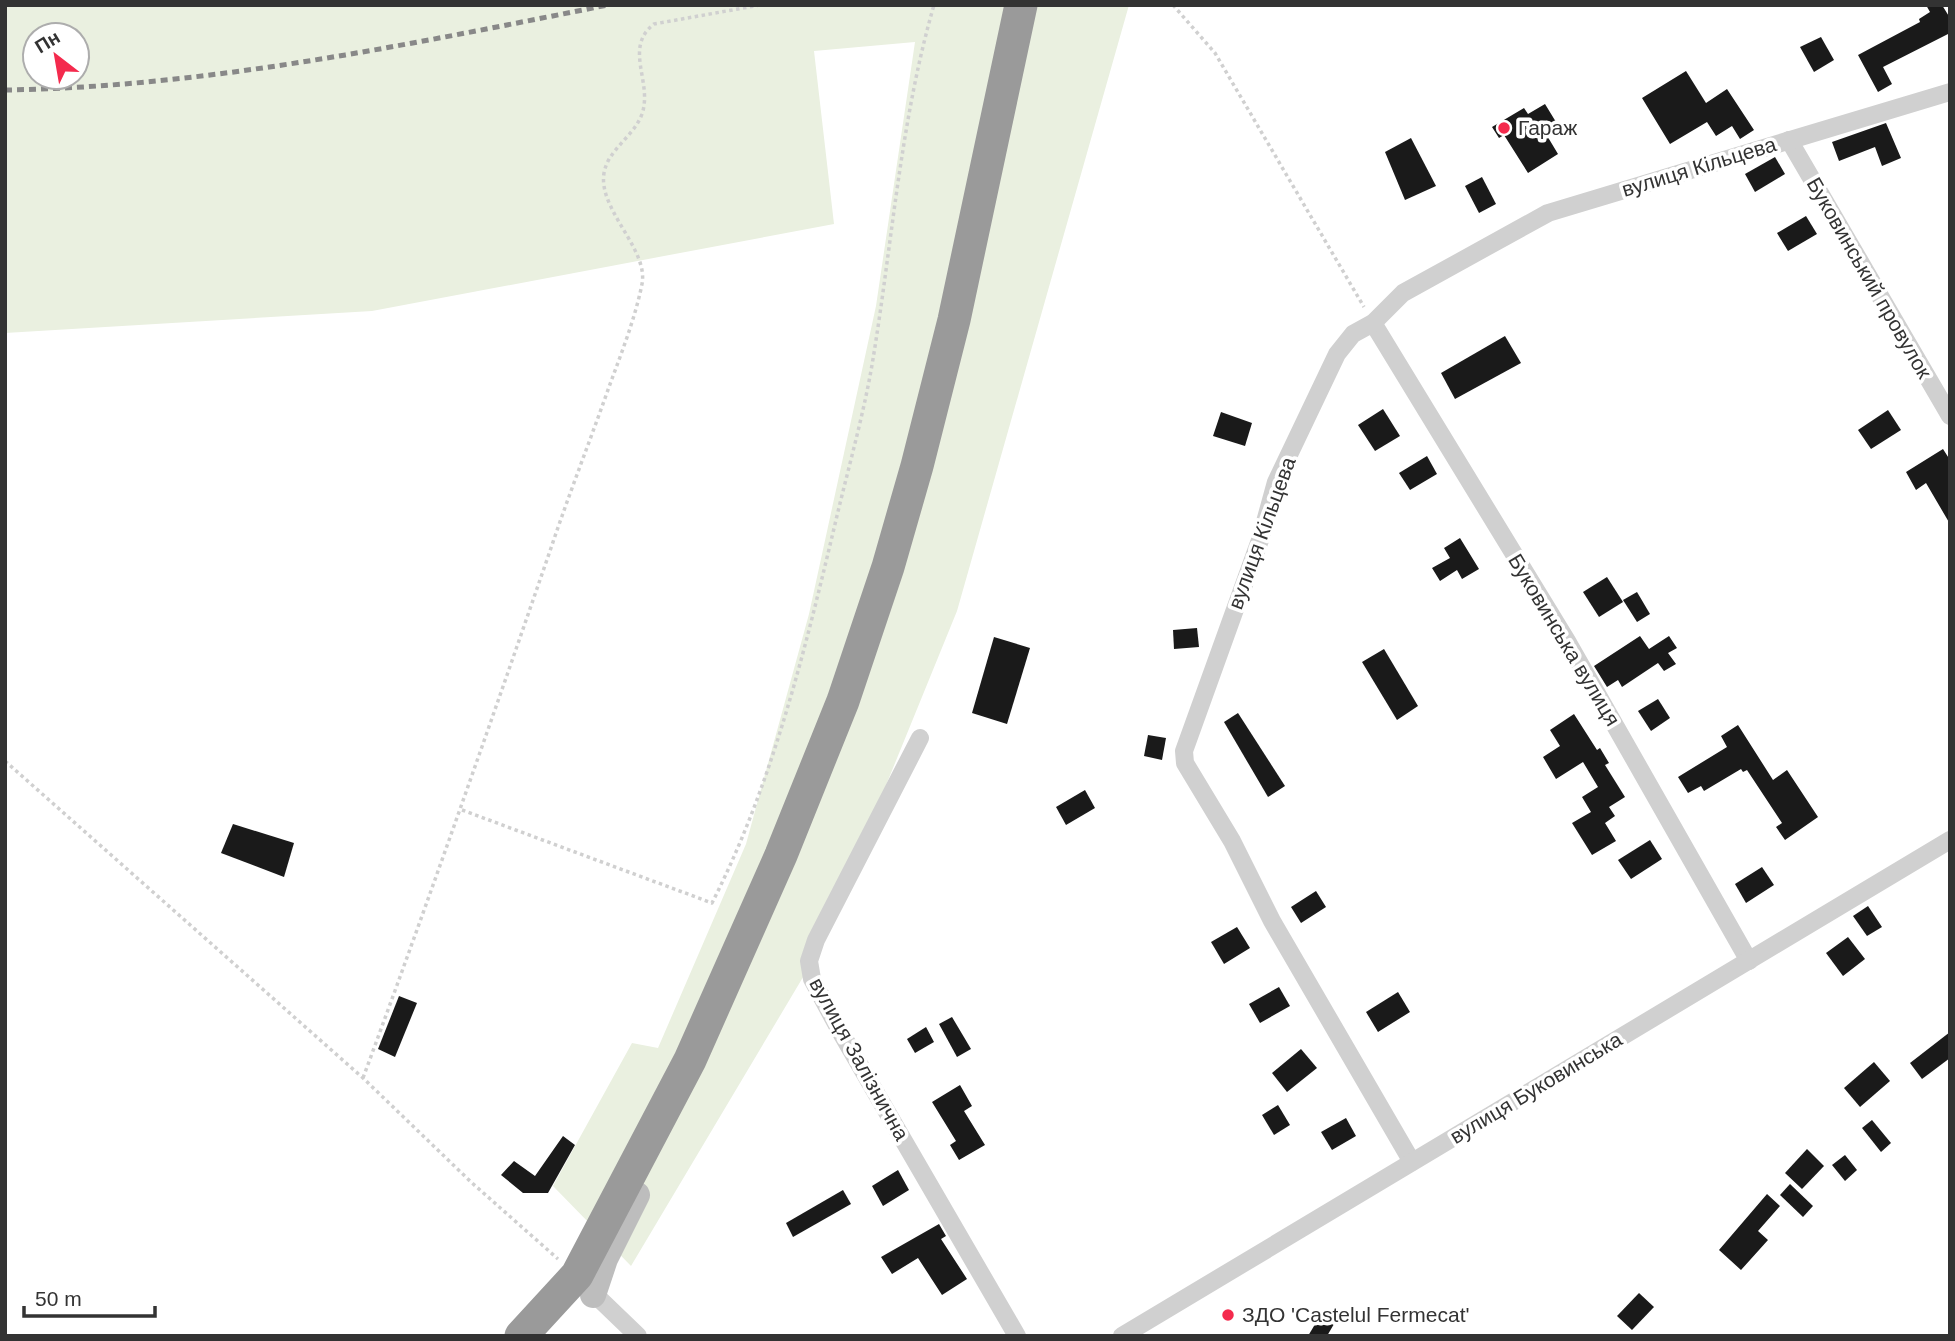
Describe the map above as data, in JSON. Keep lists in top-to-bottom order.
{
  "streets": {
    "street": [
      "вулиця Кільцева",
      "Буковинський провулок",
      "Буковинська вулиця",
      "вулиця Залізнична",
      "вулиця Буковинська"
    ]
  },
  "crossings": [
    ["вулиця Кільцева", "Буковинський провулок"],
    ["вулиця Кільцева", "Буковинська вулиця"],
    ["вулиця Кільцева", "вулиця Буковинська"],
    ["Буковинська вулиця", "вулиця Буковинська"]
  ],
  "places": ["Гараж", "ЗДО 'Castelul Fermecat'"],
  "scale_bar": "50 m",
  "north": "top left"
}
